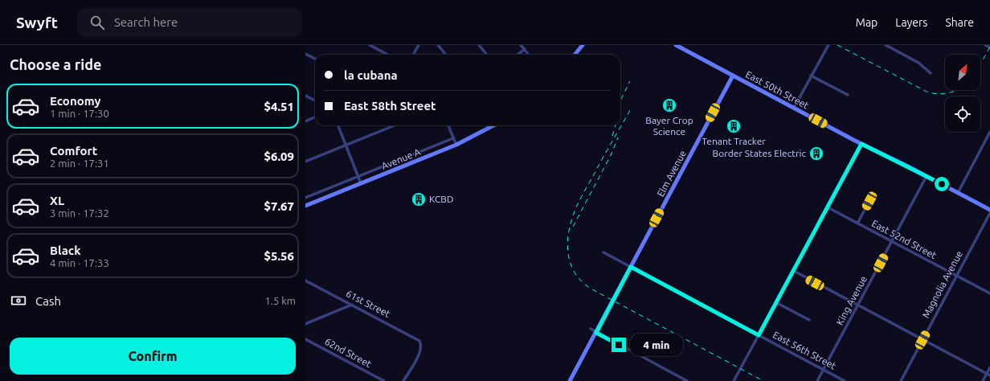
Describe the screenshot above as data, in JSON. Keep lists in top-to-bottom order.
{
  "streets": {
    "main road": ["East 50th Street", "Avenue A", "Elm Avenue"],
    "street": [
      "East 52nd Street",
      "Magnolia Avenue",
      "King Avenue",
      "61st Street",
      "East 56th Street",
      "62nd Street"
    ]
  },
  "crossings": [
    ["East 50th Street", "Elm Avenue"],
    ["East 50th Street", "King Avenue"],
    ["Elm Avenue", "East 56th Street"],
    ["East 52nd Street", "Magnolia Avenue"],
    ["East 52nd Street", "King Avenue"],
    ["King Avenue", "East 56th Street"]
  ],
  "places": {
    "building": [
      "Bayer Crop Science",
      "Tenant Tracker",
      "Border States Electric",
      "KCBD"
    ]
  },
  "north": "top right",
  "page": {
    "header": "Swyft",
    "search": "Search here",
    "nav": ["Map", "Layers", "Share"],
    "heading": "Choose a ride",
    "banner": ["la cubana", "East 58th Street"],
    "list": [
      {
        "name": "Economy",
        "note": "1 min · 17:30",
        "value": "$4.51"
      },
      {
        "name": "Comfort",
        "note": "2 min · 17:31",
        "value": "$6.09"
      },
      {
        "name": "XL",
        "note": "3 min · 17:32",
        "value": "$7.67"
      },
      {
        "name": "Black",
        "note": "4 min · 17:33",
        "value": "$5.56"
      }
    ],
    "pay": ["Cash", "1.5 km"],
    "buttons": "Confirm",
    "bubble": "4 min"
  }
}
